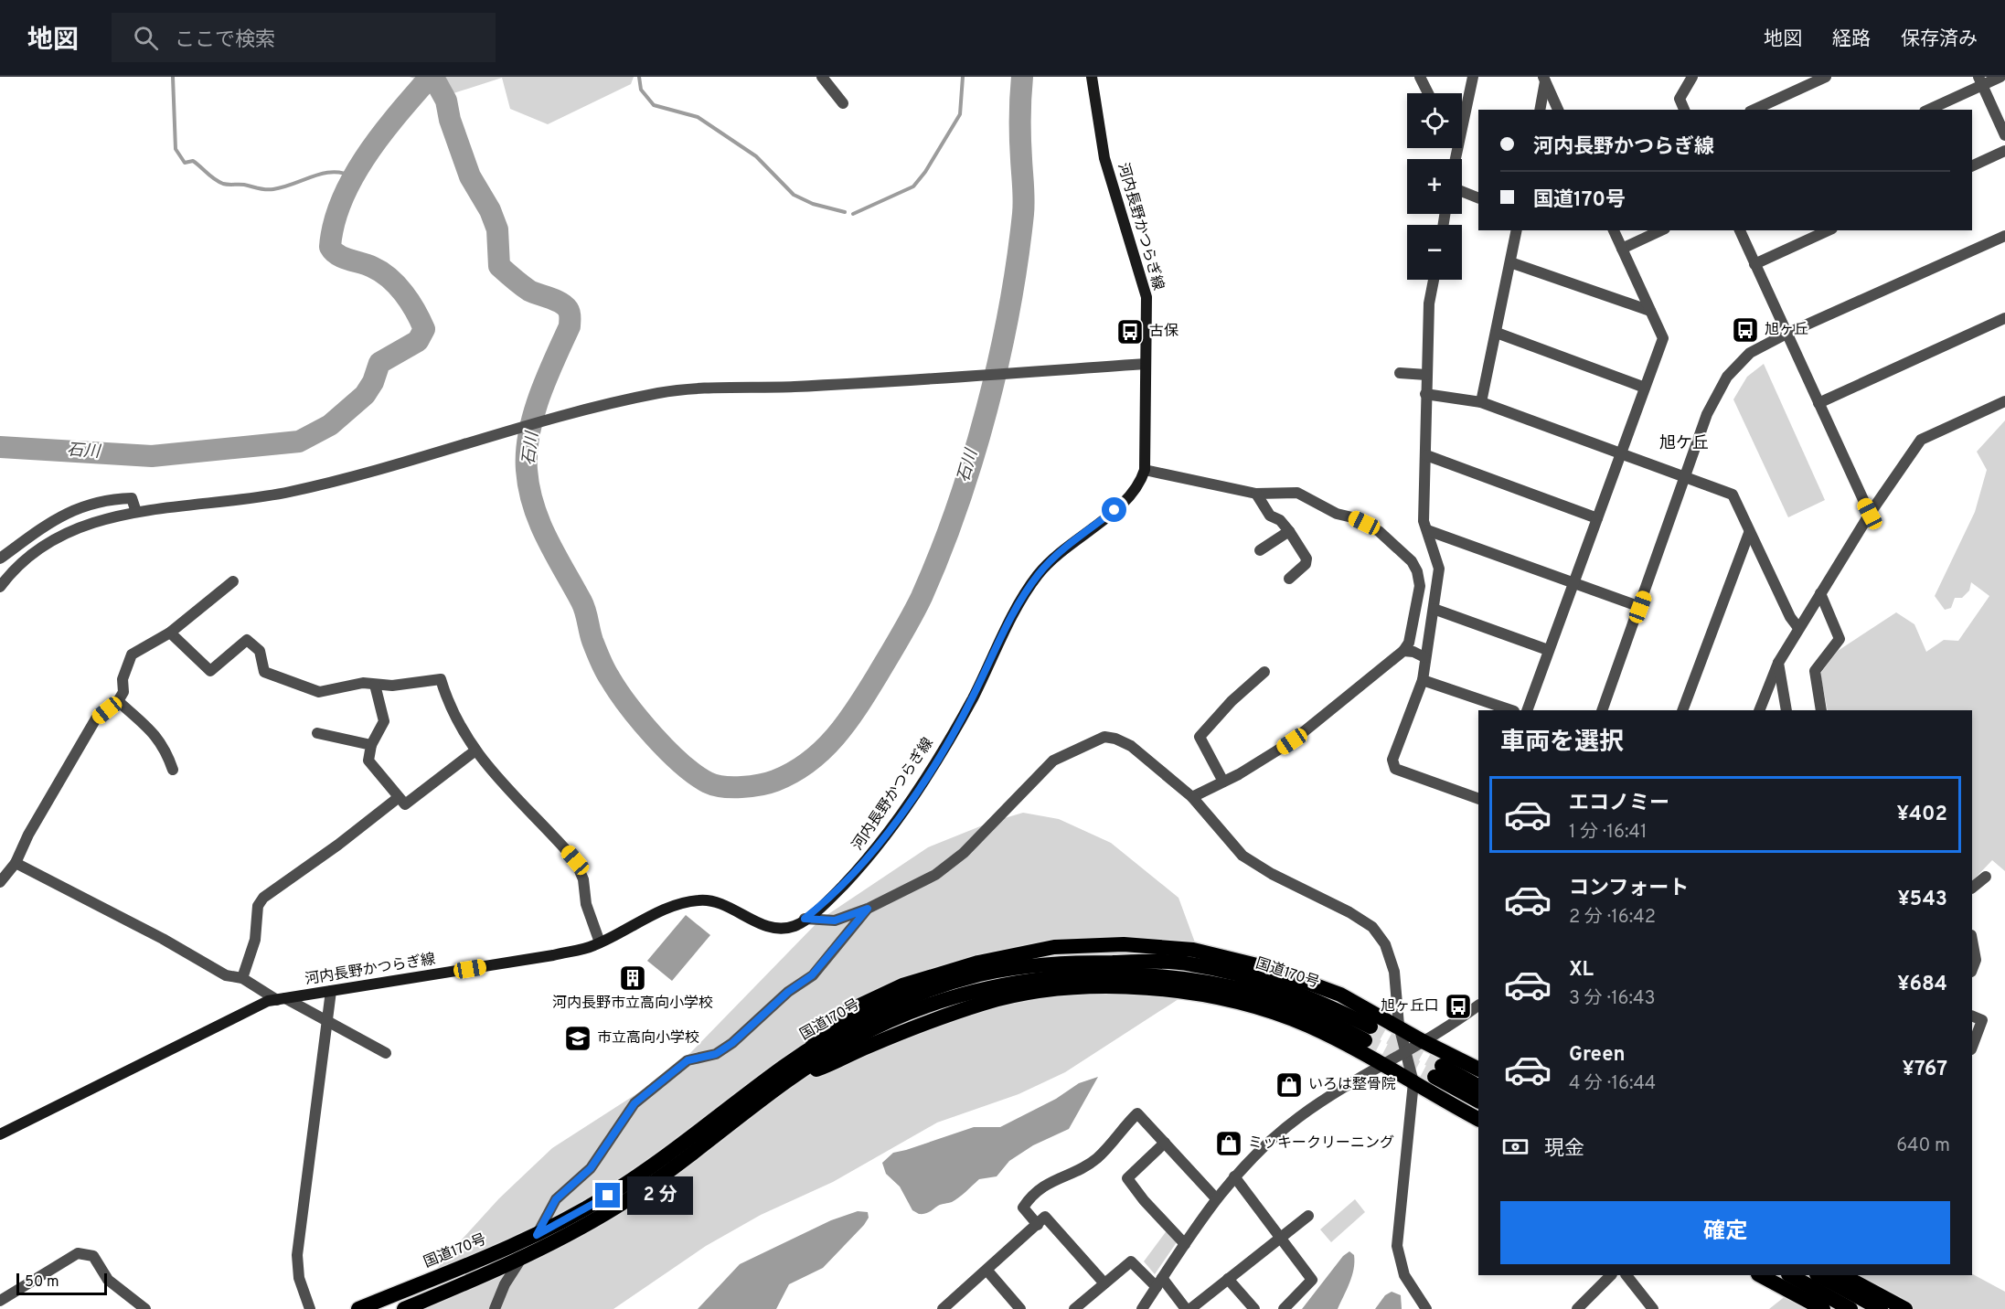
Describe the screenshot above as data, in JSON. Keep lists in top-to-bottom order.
{
  "streets": {
    "highway": ["国道170号"],
    "main road": ["河内長野かつらぎ線"]
  },
  "districts": ["旭ケ丘"],
  "water": ["石川"],
  "places": {
    "bus stop": ["旭ヶ丘", "古保", "旭ヶ丘口"],
    "building": ["河内長野市立高向小学校"],
    "school or university": ["市立高向小学校"],
    "shop": ["いろは整骨院", "ミッキークリーニング"]
  },
  "scale_bar": "50 m",
  "page": {
    "header": "地図",
    "search": "ここで検索",
    "nav": ["地図", "経路", "保存済み"],
    "map_buttons": ["+", "−"],
    "banner": ["河内長野かつらぎ線", "国道170号"],
    "heading": "車両を選択",
    "list": [
      {
        "name": "エコノミー",
        "note": "1 分 · 16:41",
        "value": "¥402"
      },
      {
        "name": "コンフォート",
        "note": "2 分 · 16:42",
        "value": "¥543"
      },
      {
        "name": "XL",
        "note": "3 分 · 16:43",
        "value": "¥684"
      },
      {
        "name": "Green",
        "note": "4 分 · 16:44",
        "value": "¥767"
      }
    ],
    "pay": ["現金", "640 m"],
    "bubble": "2 分",
    "buttons": "確定",
    "scale": "50 m"
  }
}
